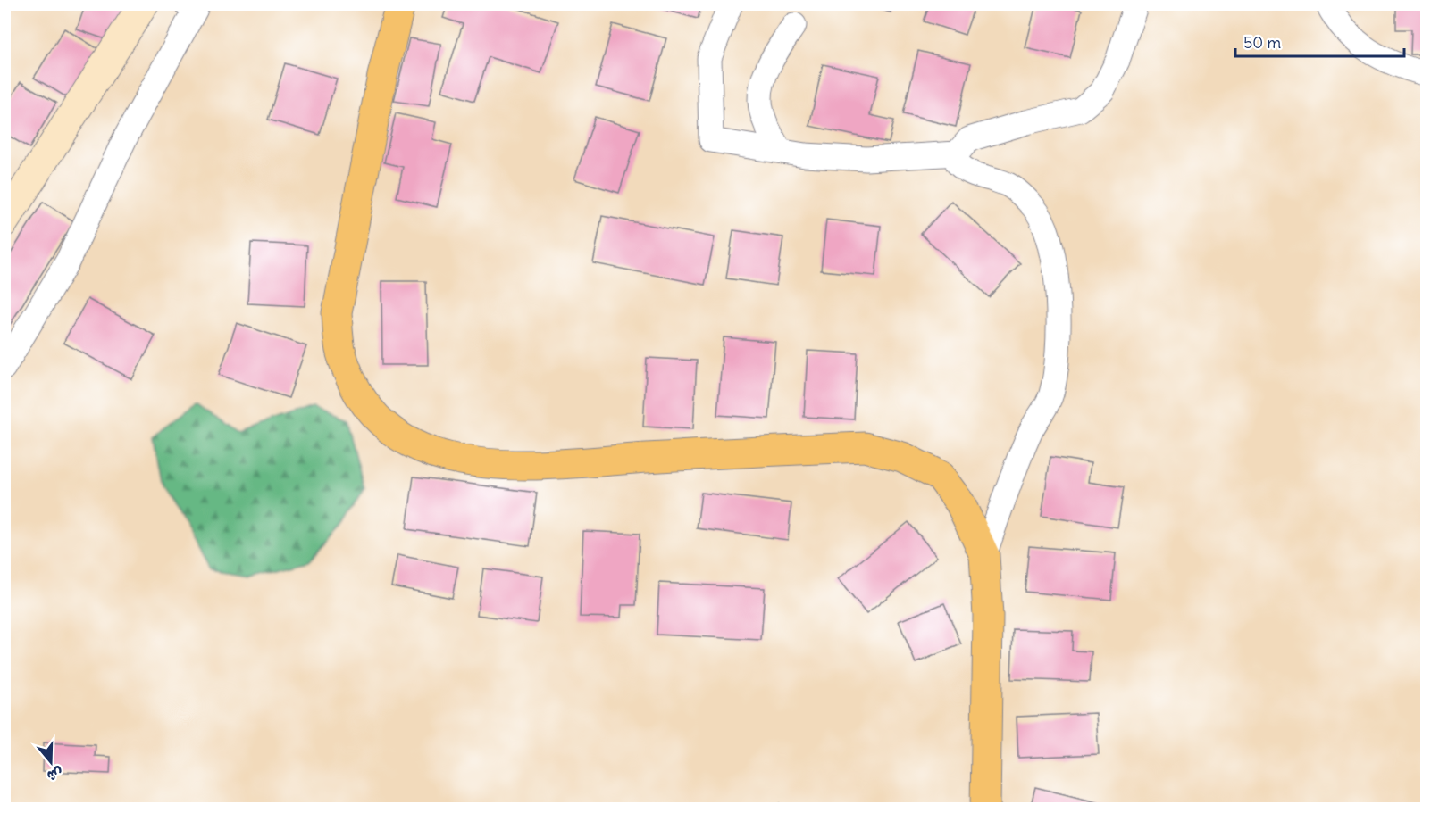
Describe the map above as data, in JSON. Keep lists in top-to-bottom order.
{
  "scale_bar": "50 m",
  "north": "bottom"
}
